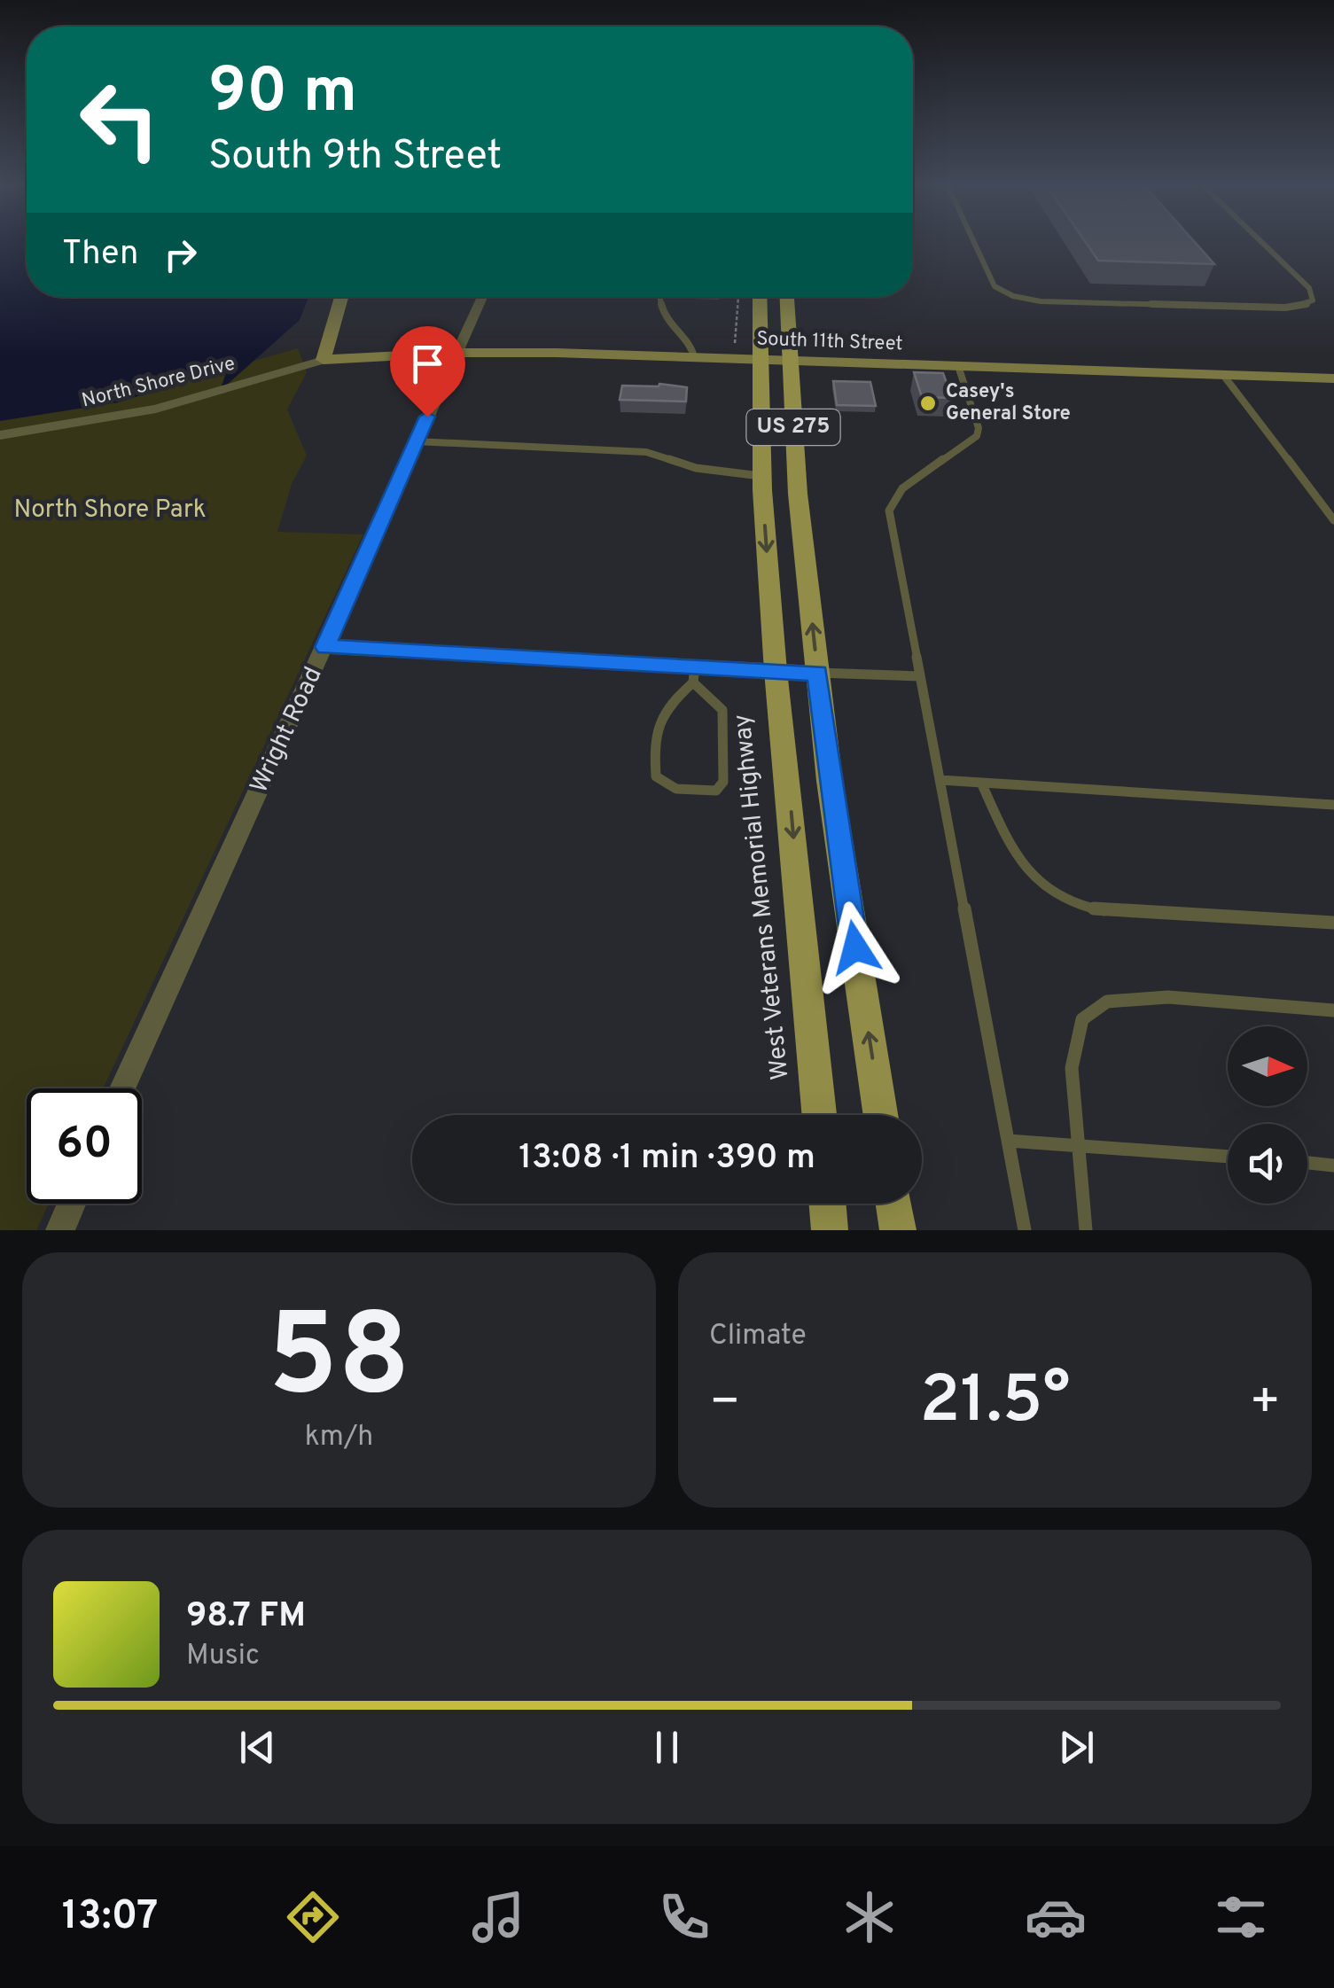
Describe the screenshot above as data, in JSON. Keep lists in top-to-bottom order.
{
  "streets": {
    "main road": ["US 275", "West Veterans Memorial Highway"],
    "street": ["South 11th Street", "North Shore Drive", "Wright Road"]
  },
  "crossings": [
    ["South 11th Street", "North Shore Drive"],
    ["South 11th Street", "US 275"],
    ["South 11th Street", "Wright Road"],
    ["South 11th Street", "West Veterans Memorial Highway"]
  ],
  "parks": ["North Shore Park"],
  "places": ["Casey's General Store"],
  "north": "right",
  "page": {
    "turn": ["90 m", "South 9th Street"],
    "then": "Then",
    "limit": "60",
    "trip": "13:08 · 1 min · 390 m",
    "tile": [
      ["58", "km/h"],
      "Climate"
    ],
    "heat": ["−", "21.5°", "+"],
    "song": ["98.7 FM", "Music"],
    "tabs": "13:07"
  }
}
